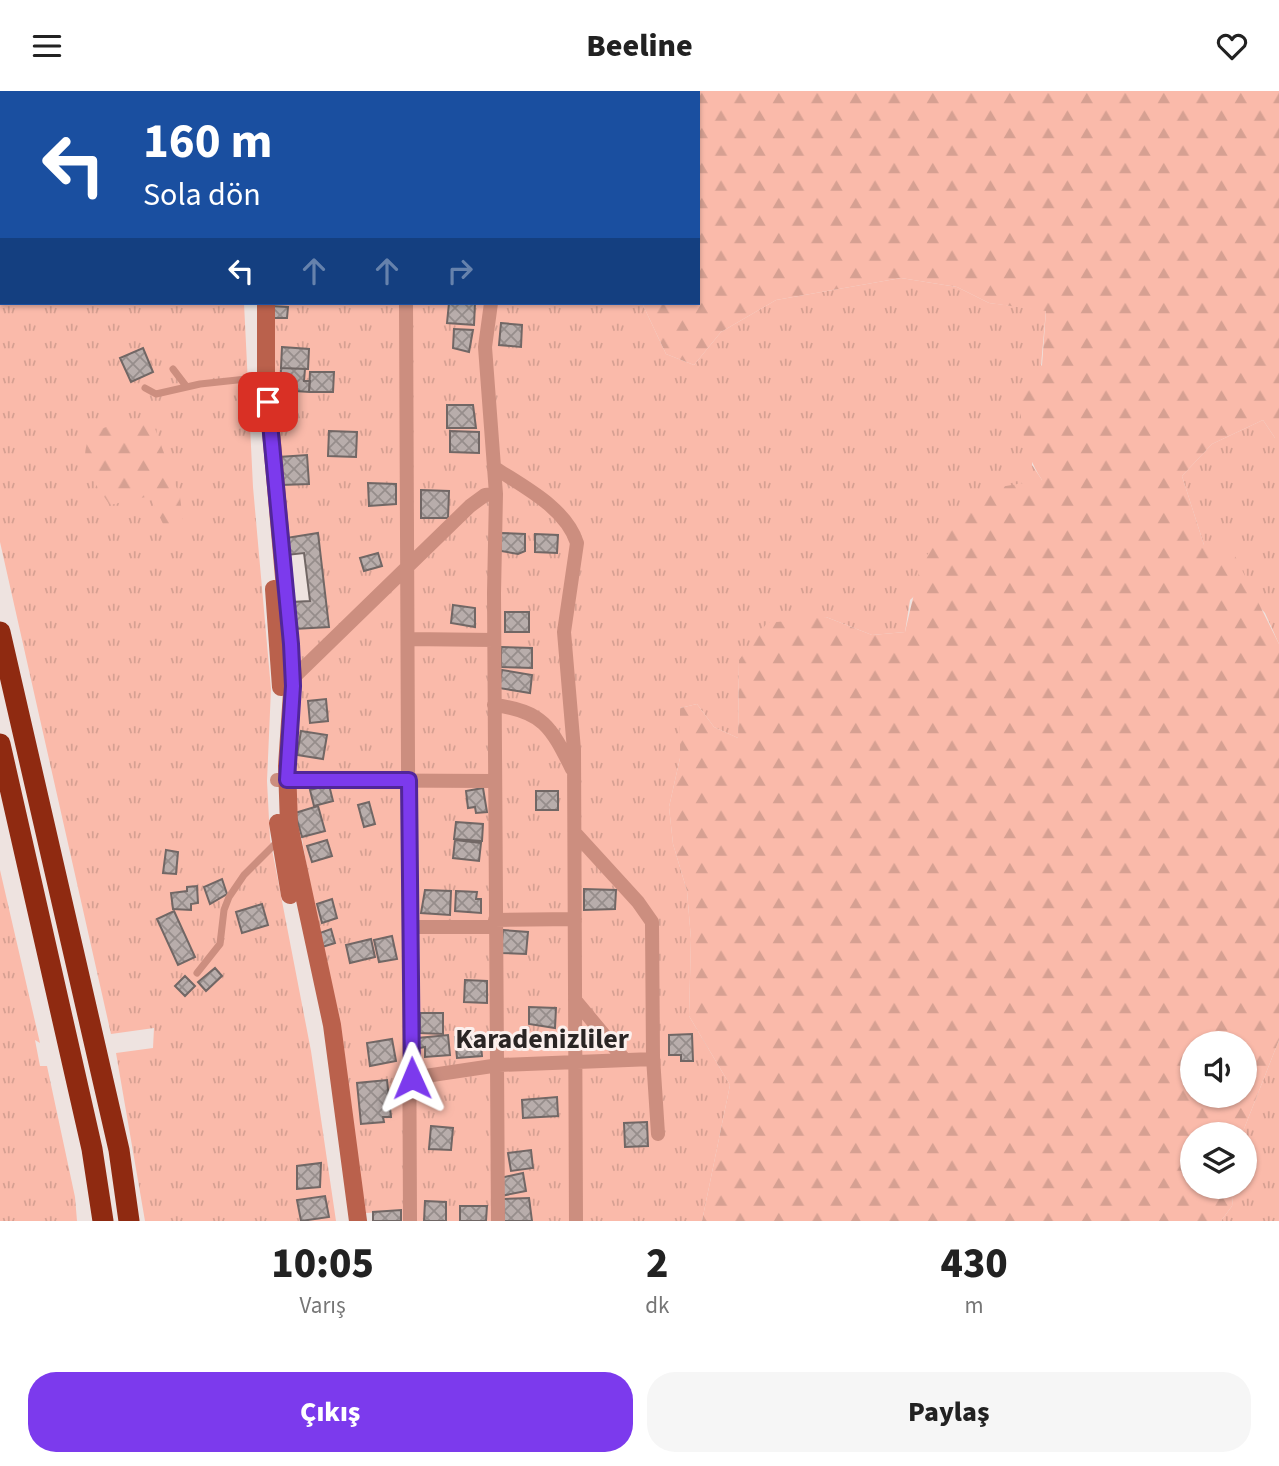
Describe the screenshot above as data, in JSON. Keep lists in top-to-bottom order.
{
  "districts": ["Karadenizliler"],
  "page": {
    "header": "Beeline",
    "turn": ["160 m", "Sola dön"],
    "eta": [
      "10:05",
      "Varış",
      "2",
      "dk",
      "430",
      "m"
    ],
    "buttons": ["Çıkış", "Paylaş"]
  }
}
